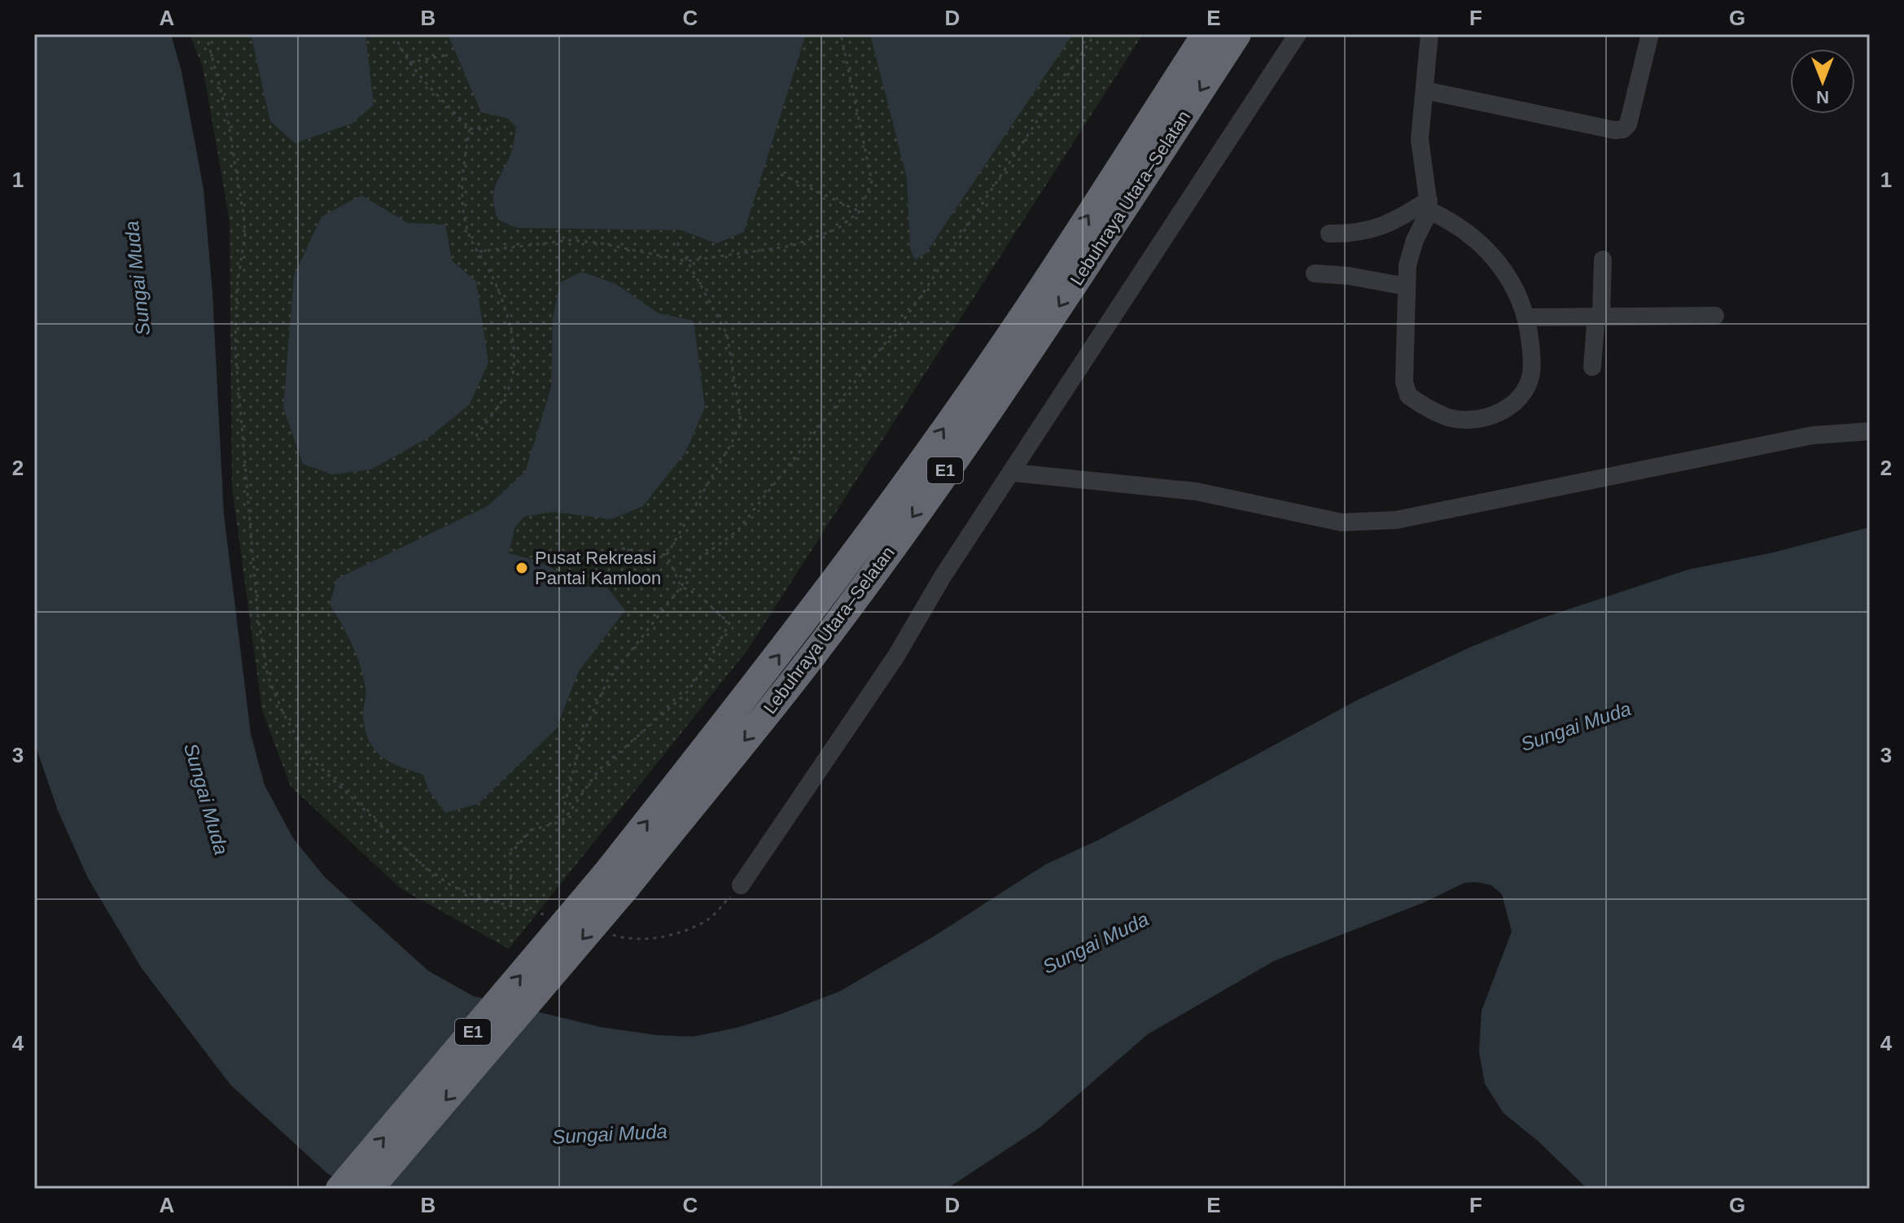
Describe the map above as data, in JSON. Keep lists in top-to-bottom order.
{
  "streets": {
    "highway": ["Lebuhraya Utara–Selatan", "E1"]
  },
  "water": ["Sungai Muda"],
  "places": ["Pusat Rekreasi Pantai Kamloon"],
  "north": "bottom",
  "grid": {
    "columns": [
      "A",
      "B",
      "C",
      "D",
      "E",
      "F",
      "G"
    ],
    "rows": [
      "1",
      "2",
      "3",
      "4"
    ]
  }
}
